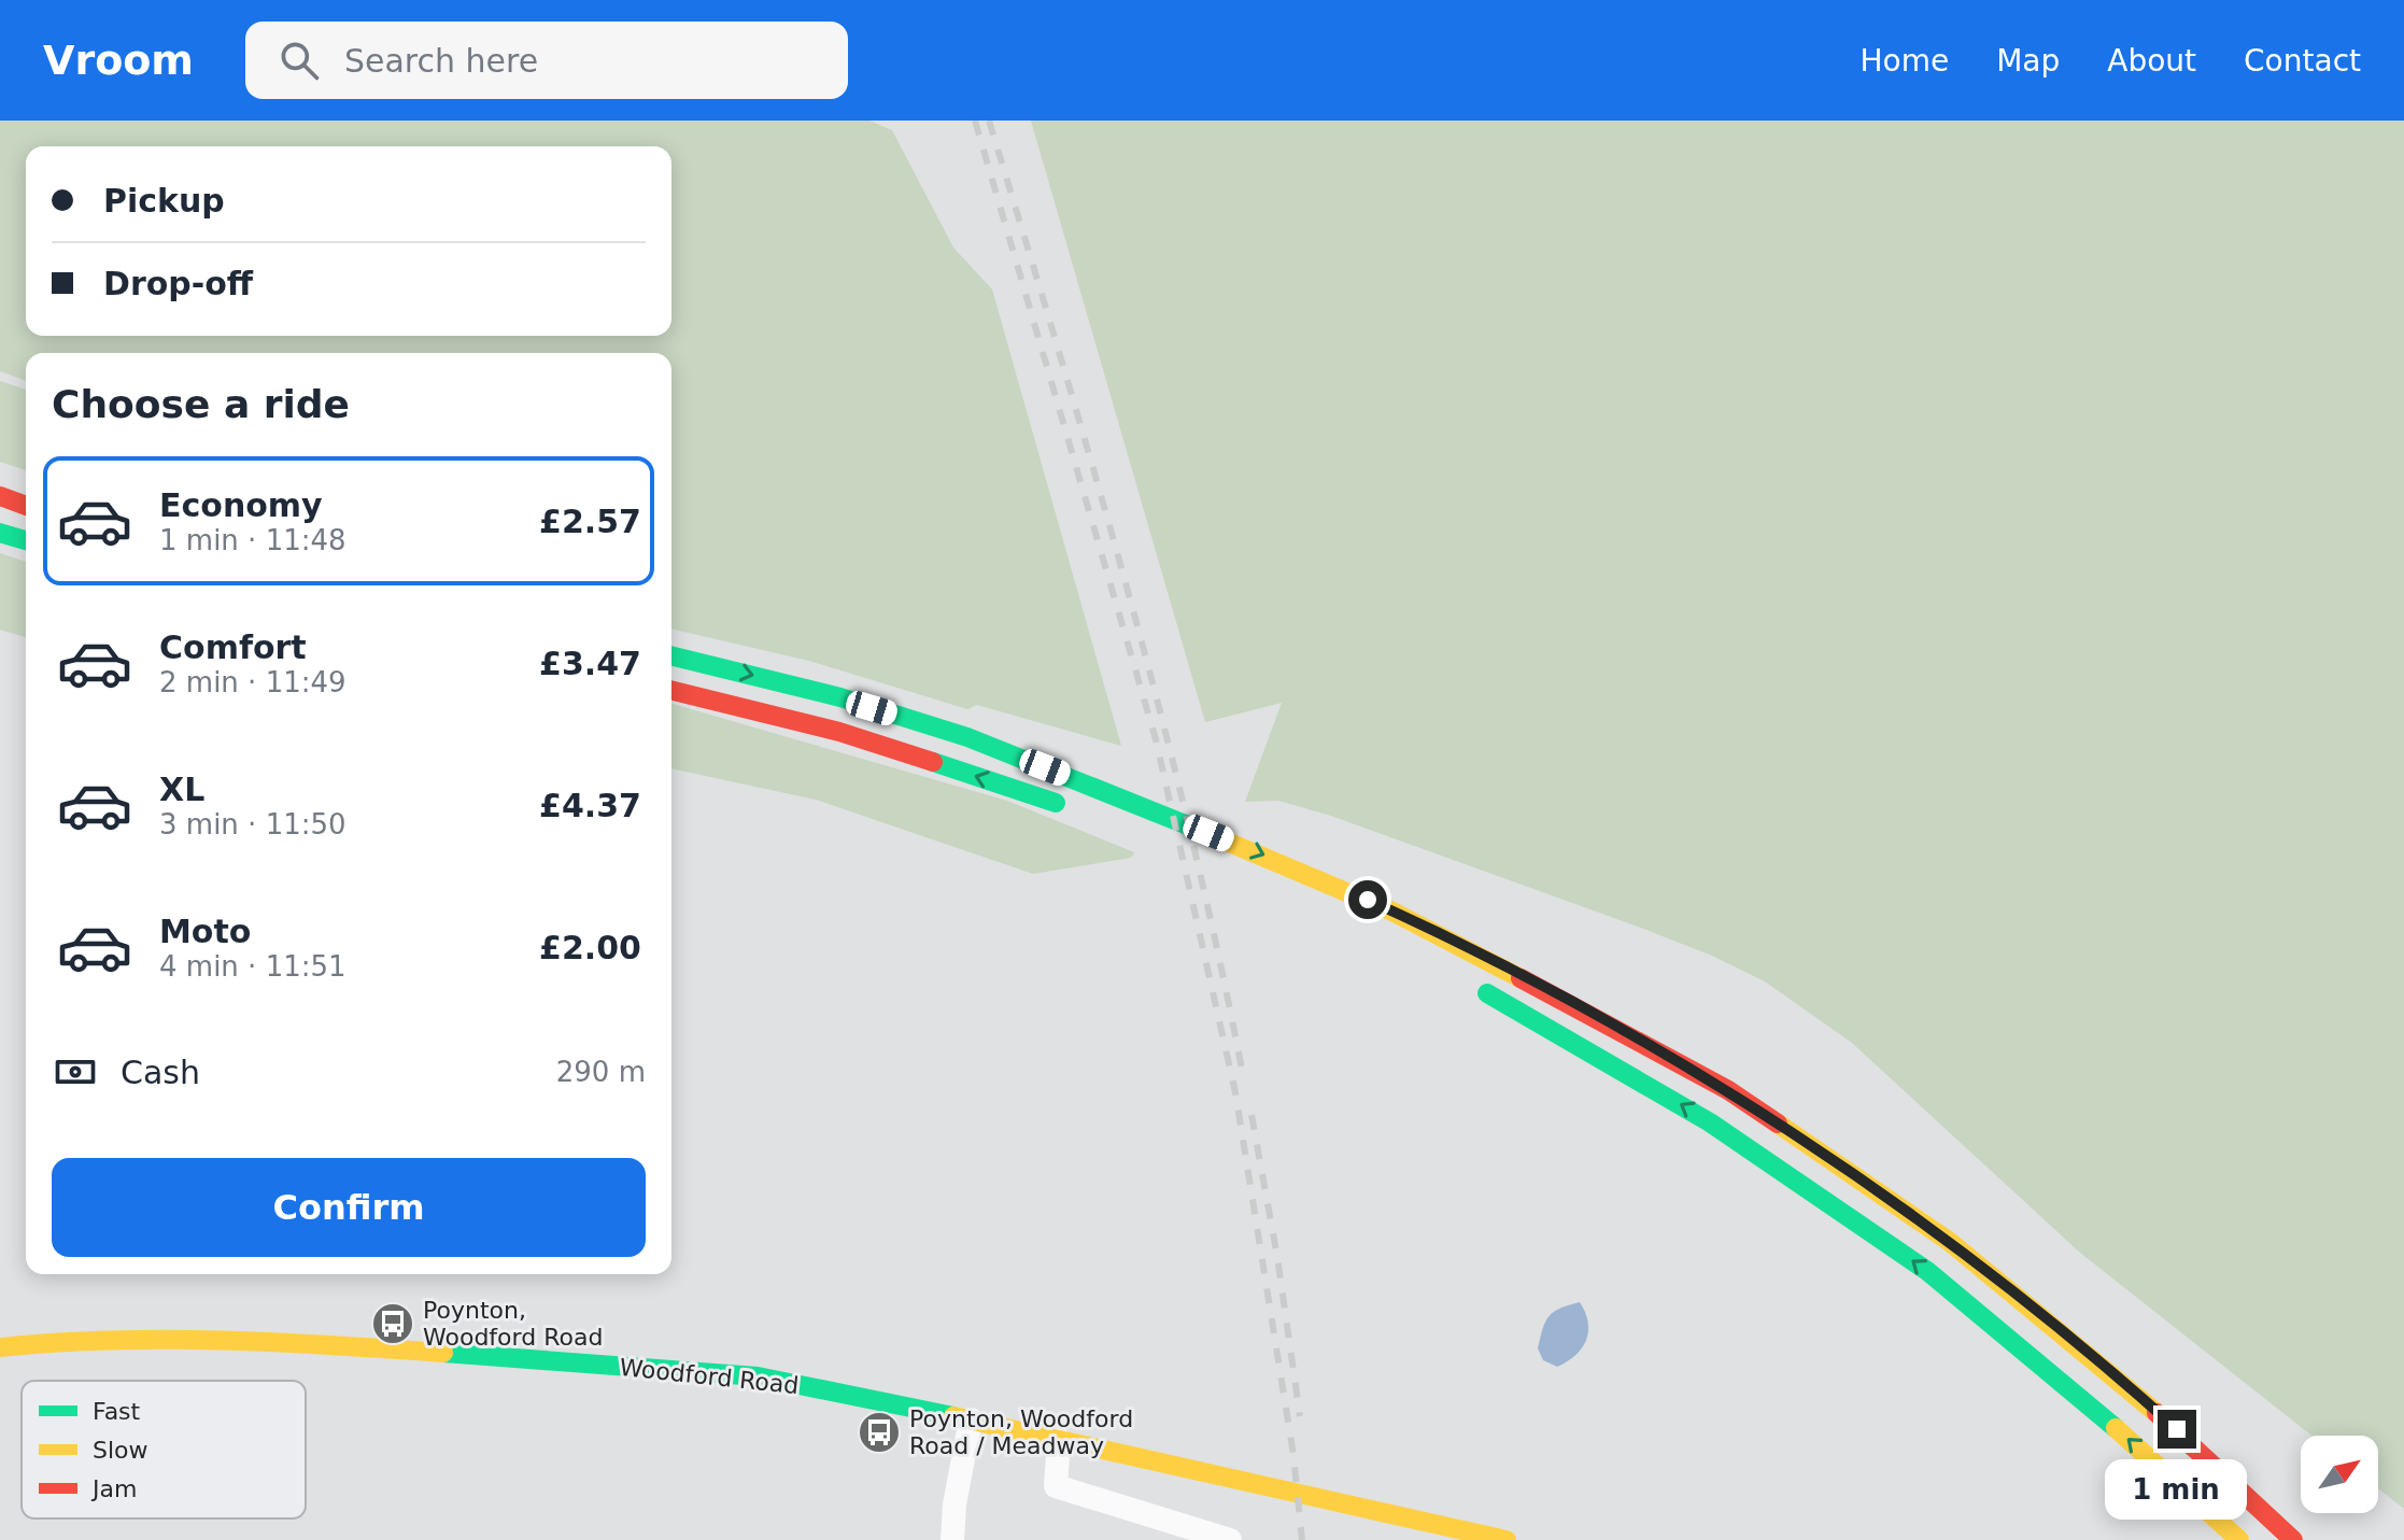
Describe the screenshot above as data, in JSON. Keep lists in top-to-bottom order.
{
  "streets": {
    "main road": ["Woodford Road"]
  },
  "places": {
    "bus stop": ["Poynton, Woodford Road", "Poynton, Woodford Road / Meadway"]
  },
  "legend": ["Fast", "Slow", "Jam"],
  "north": "top right",
  "page": {
    "header": "Vroom",
    "search": "Search here",
    "nav": [
      "Home",
      "Map",
      "About",
      "Contact"
    ],
    "banner": ["Pickup", "Drop-off"],
    "heading": "Choose a ride",
    "list": [
      {
        "name": "Economy",
        "note": "1 min · 11:48",
        "value": "£2.57"
      },
      {
        "name": "Comfort",
        "note": "2 min · 11:49",
        "value": "£3.47"
      },
      {
        "name": "XL",
        "note": "3 min · 11:50",
        "value": "£4.37"
      },
      {
        "name": "Moto",
        "note": "4 min · 11:51",
        "value": "£2.00"
      }
    ],
    "pay": ["Cash", "290 m"],
    "buttons": "Confirm",
    "bubble": "1 min"
  }
}
